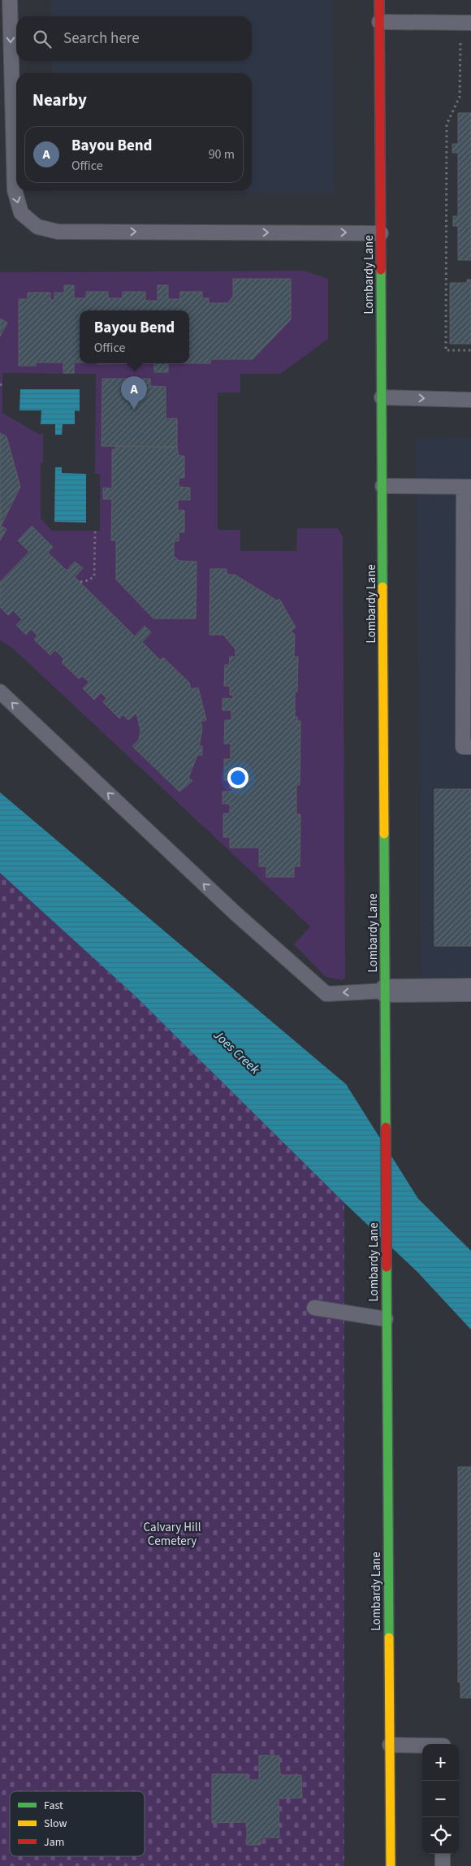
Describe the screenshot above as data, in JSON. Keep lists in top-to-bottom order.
{
  "streets": {
    "main road": ["Lombardy Lane"]
  },
  "water": ["Joes Creek"],
  "parks": ["Calvary Hill Cemetery"],
  "legend": ["Fast", "Slow", "Jam"],
  "page": {
    "search": "Search here",
    "heading": "Nearby",
    "list": [
      {
        "mark": "A",
        "name": "Bayou Bend",
        "note": "Office",
        "value": "90 m"
      }
    ],
    "popup": ["Bayou Bend", "Office"],
    "pins": "A",
    "map_buttons": ["+", "−"]
  }
}
